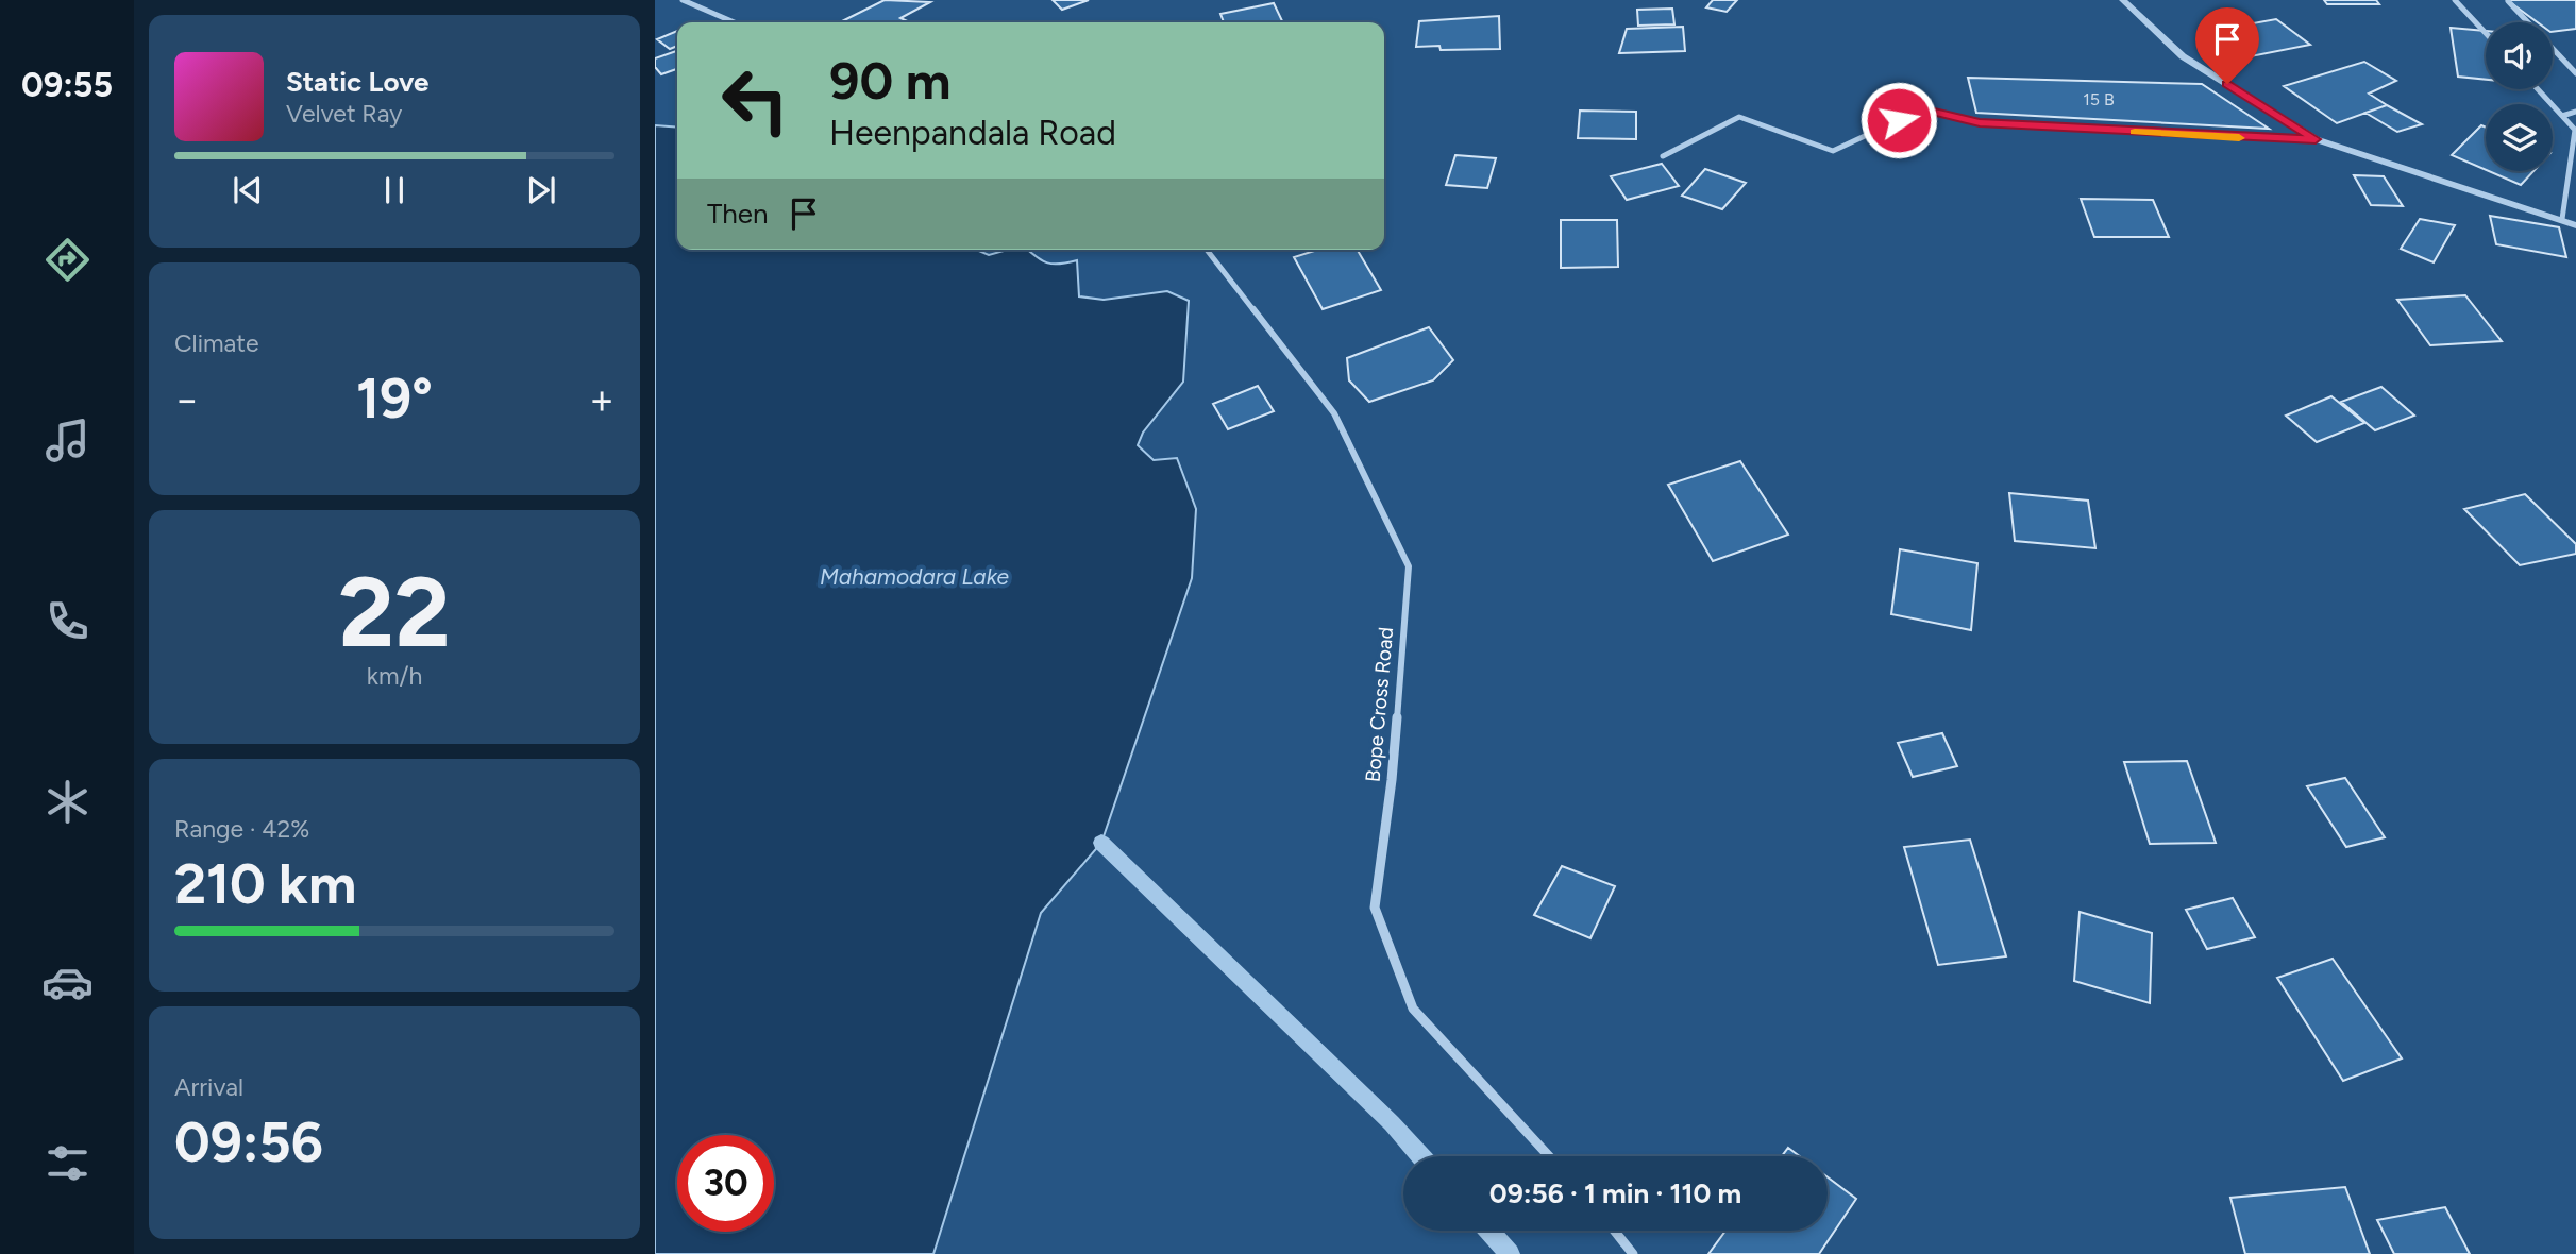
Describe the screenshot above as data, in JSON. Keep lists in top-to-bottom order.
{
  "streets": {
    "street": ["Bope Cross Road"]
  },
  "water": ["Mahamodara Lake"],
  "house_numbers": ["15 B"],
  "page": {
    "tabs": "09:55",
    "turn": ["90 m", "Heenpandala Road"],
    "song": ["Static Love", "Velvet Ray"],
    "then": "Then",
    "tile": [
      "Climate",
      ["22", "km/h"],
      ["Range · 42%", "210 km"],
      ["Arrival", "09:56"]
    ],
    "heat": ["−", "19°", "+"],
    "limit": "30",
    "trip": "09:56 · 1 min · 110 m"
  }
}
